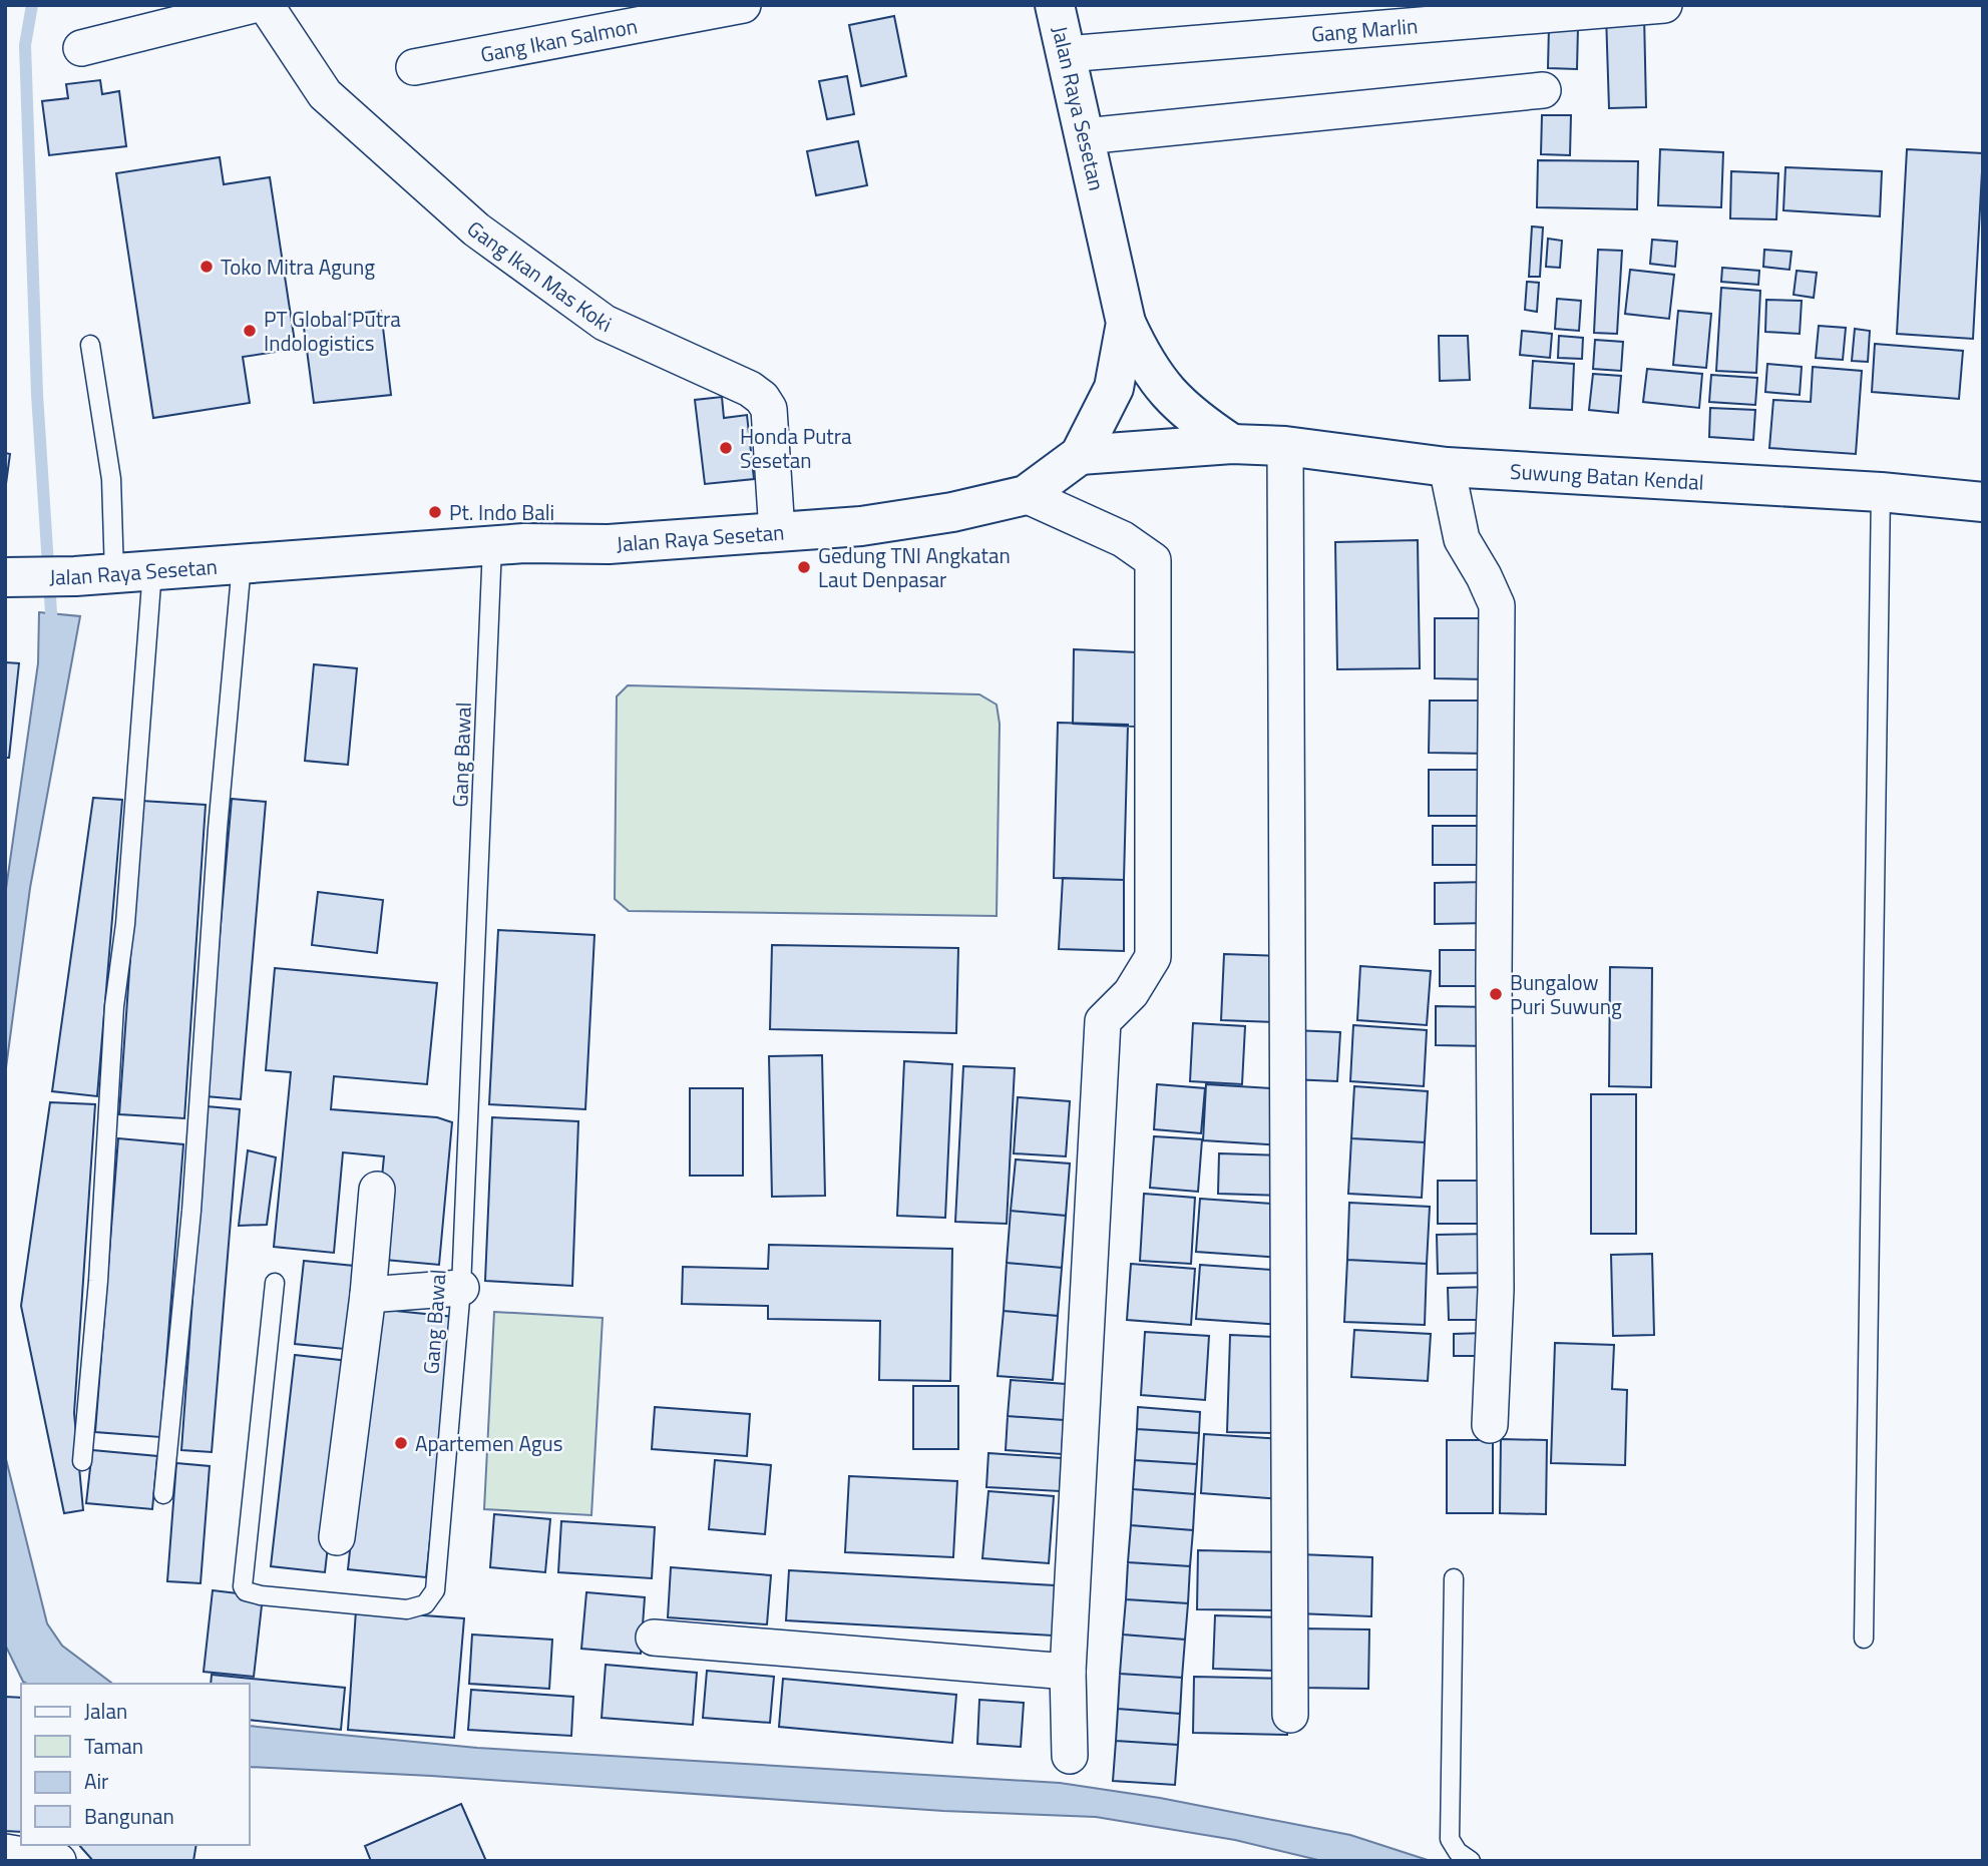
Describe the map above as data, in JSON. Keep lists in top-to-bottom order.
{
  "streets": {
    "main road": ["Jalan Raya Sesetan", "Suwung Batan Kendal"],
    "street": ["Gang Marlin", "Gang Ikan Salmon", "Gang Ikan Mas Koki"],
    "lane": ["Gang Bawal"]
  },
  "crossings": [
    ["Gang Marlin", "Jalan Raya Sesetan"],
    ["Jalan Raya Sesetan", "Gang Ikan Mas Koki"],
    ["Jalan Raya Sesetan", "Suwung Batan Kendal"],
    ["Jalan Raya Sesetan", "Gang Bawal"]
  ],
  "places": [
    "Toko Mitra Agung",
    "PT Global Putra Indologistics",
    "Honda Putra Sesetan",
    "Pt. Indo Bali",
    "Gedung TNI Angkatan Laut Denpasar",
    "Bungalow Puri Suwung",
    "Apartemen Agus"
  ],
  "legend": [
    "Jalan",
    "Taman",
    "Air",
    "Bangunan"
  ]
}
